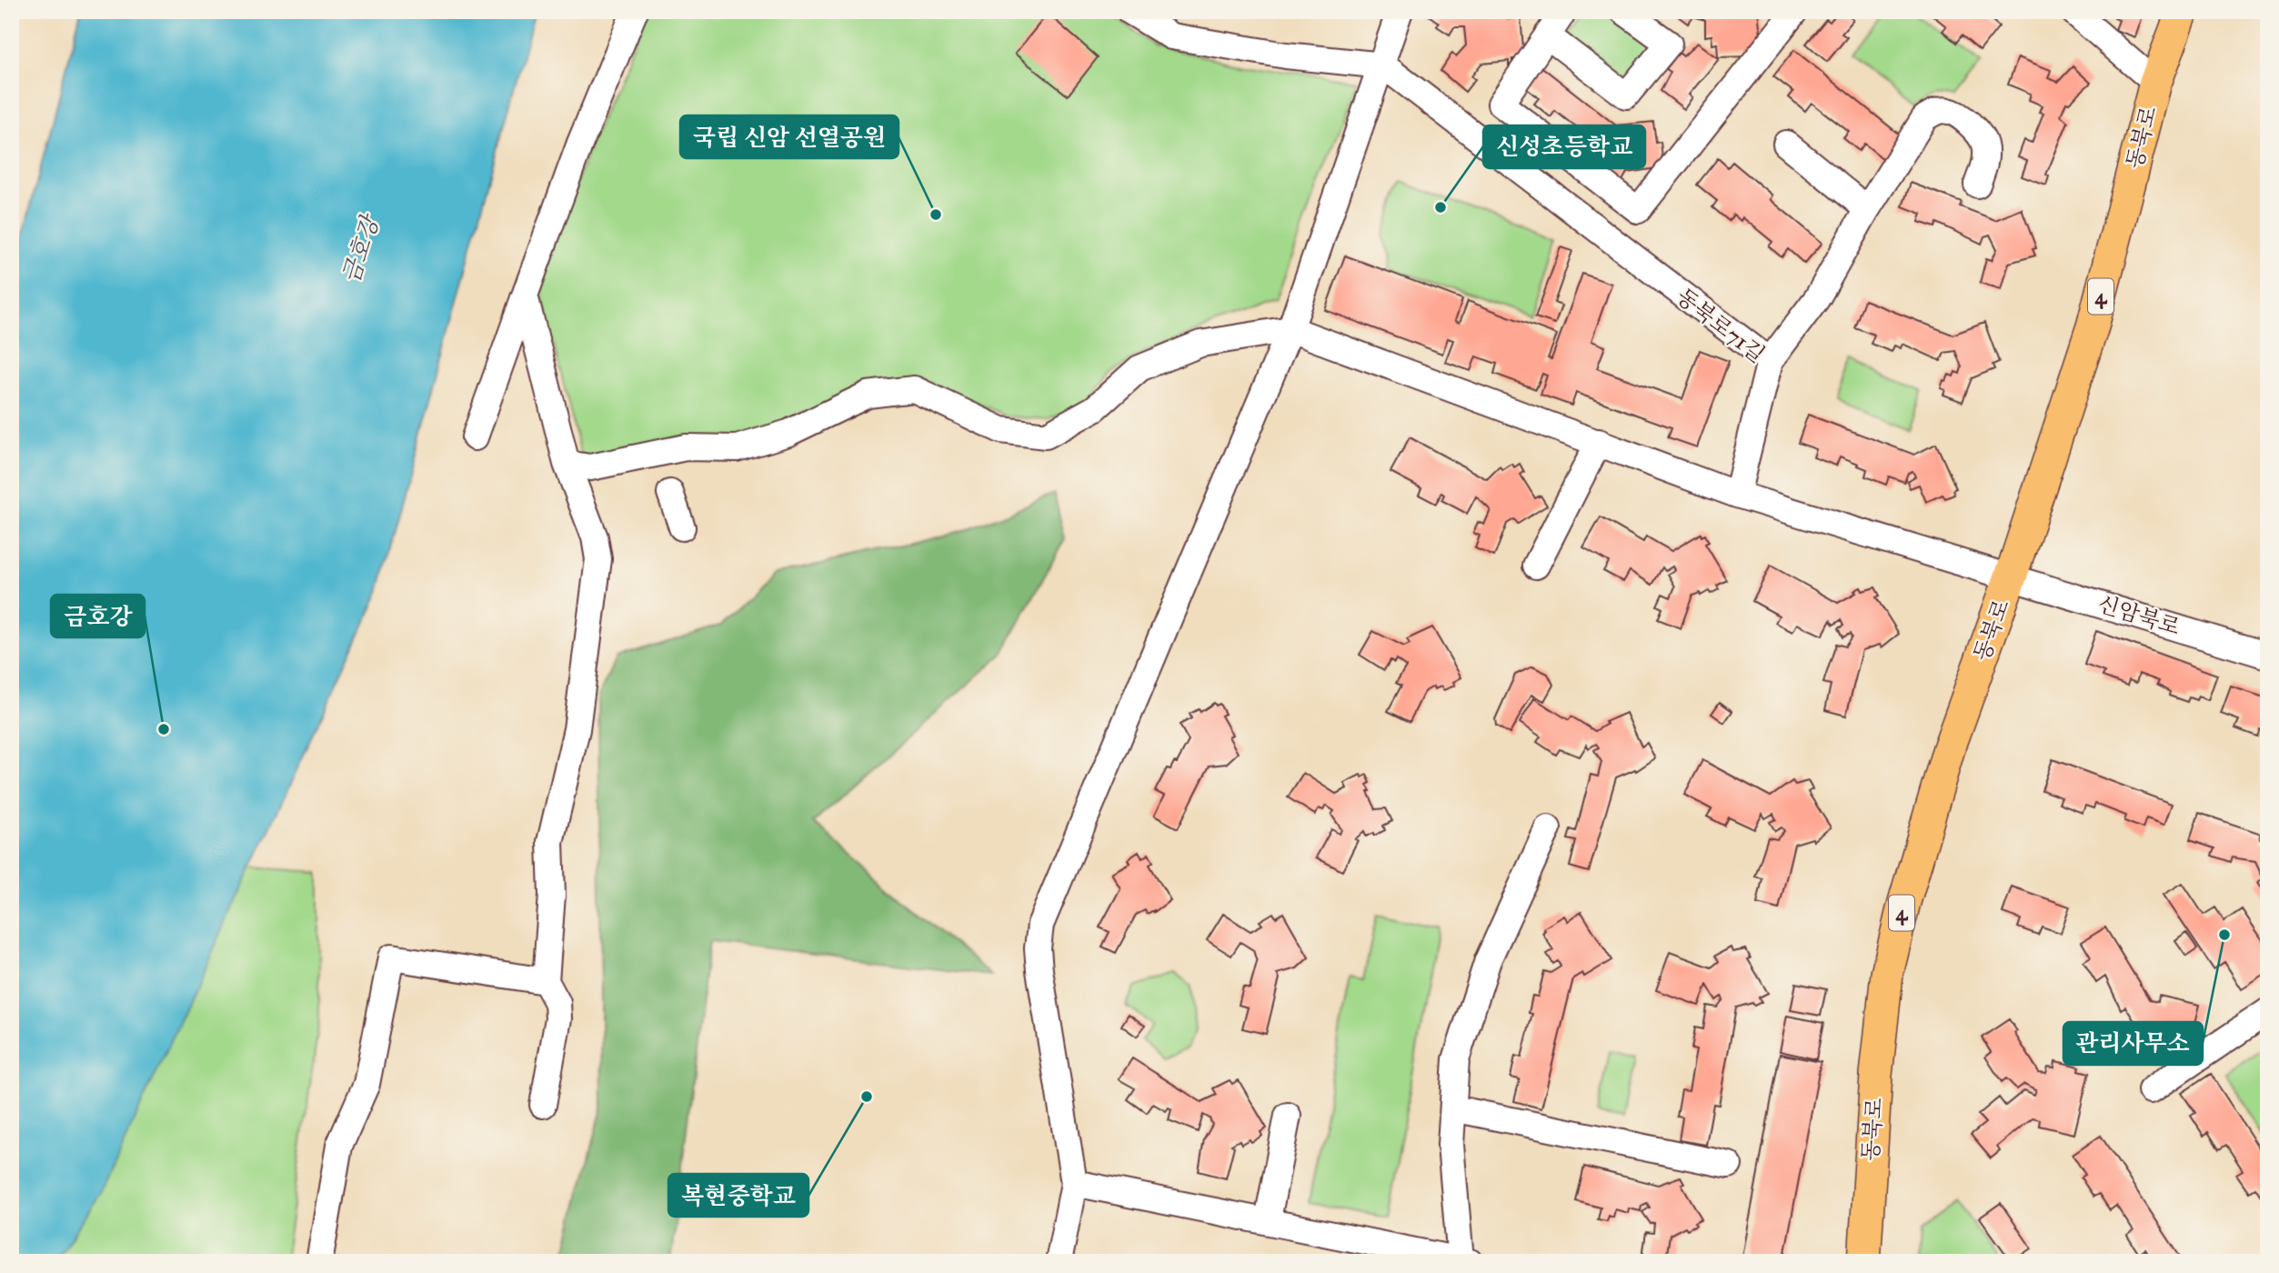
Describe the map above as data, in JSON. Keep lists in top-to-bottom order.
{
  "streets": {
    "main road": ["동북로", "4"],
    "street": ["동북로71길", "신암북로"]
  },
  "crossings": [
    ["동북로", "신암북로"]
  ],
  "water": ["금호강"],
  "places": [
    "신성초등학교",
    "국립 신암 선열공원",
    "금호강",
    "관리사무소",
    "복현중학교"
  ]
}
